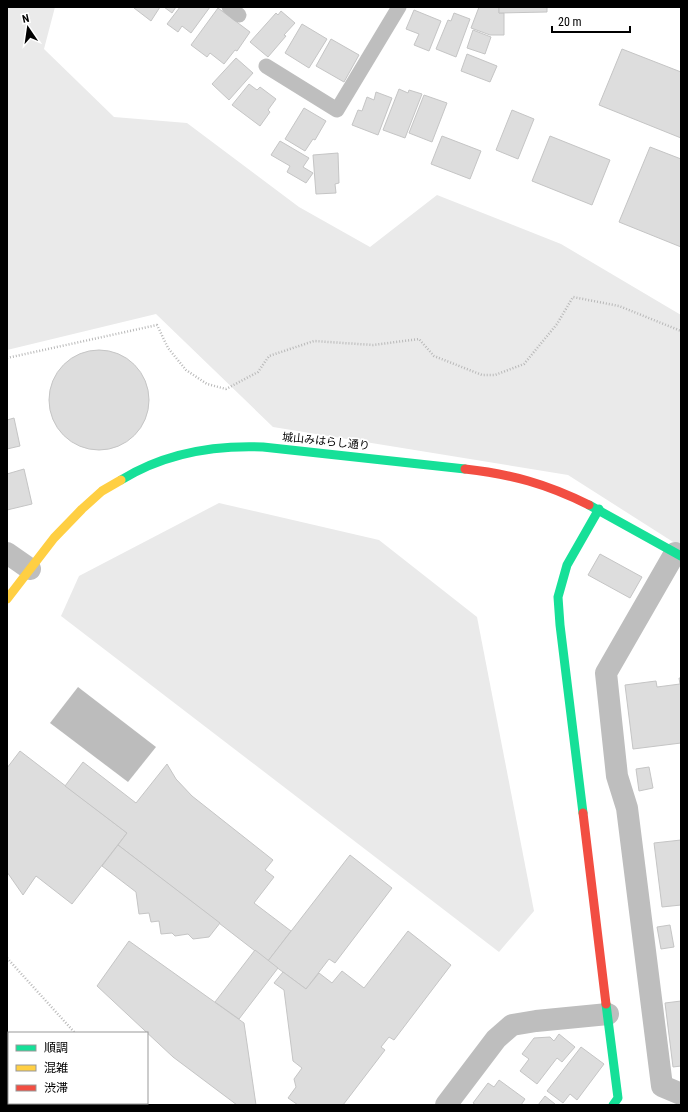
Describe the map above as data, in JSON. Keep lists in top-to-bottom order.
{
  "streets": {
    "street": ["城山みはらし通り"]
  },
  "legend": ["順調", "混雑", "渋滞"],
  "scale_bar": "20 m",
  "north": "top"
}
